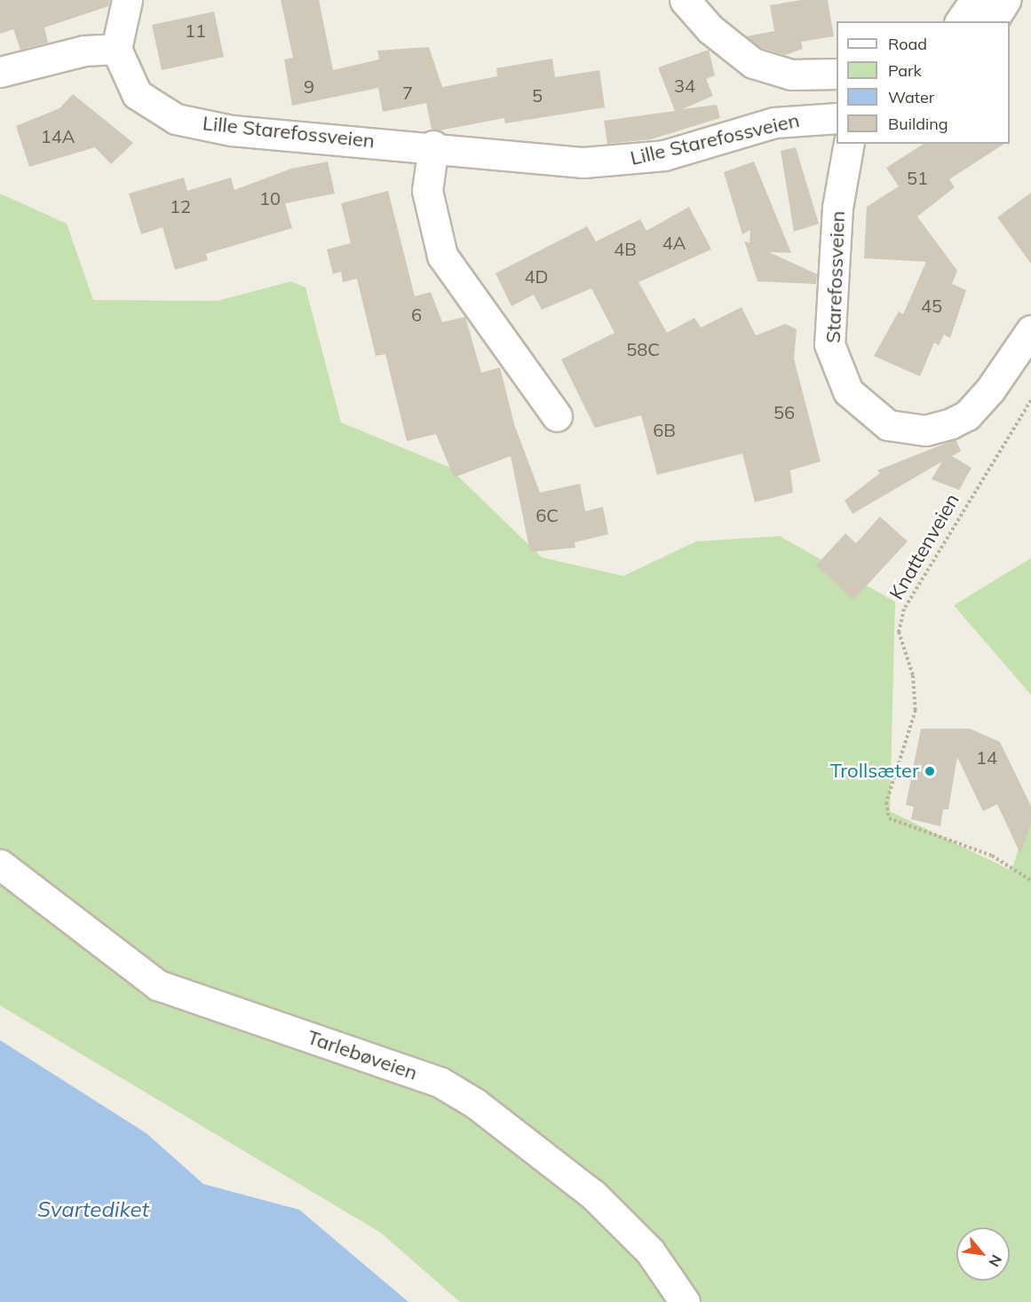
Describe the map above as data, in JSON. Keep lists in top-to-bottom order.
{
  "streets": {
    "street": ["Lille Starefossveien", "Starefossveien", "Tarlebøveien"],
    "path": ["Knattenveien"]
  },
  "water": ["Svartediket"],
  "places": ["Trollsæter"],
  "house_numbers": [
    "11",
    "34",
    "9",
    "7",
    "5",
    "14A",
    "51",
    "10",
    "12",
    "4A",
    "4B",
    "4D",
    "45",
    "6",
    "58C",
    "56",
    "6B",
    "6C",
    "14"
  ],
  "legend": [
    "Road",
    "Park",
    "Water",
    "Building"
  ],
  "north": "bottom right"
}
